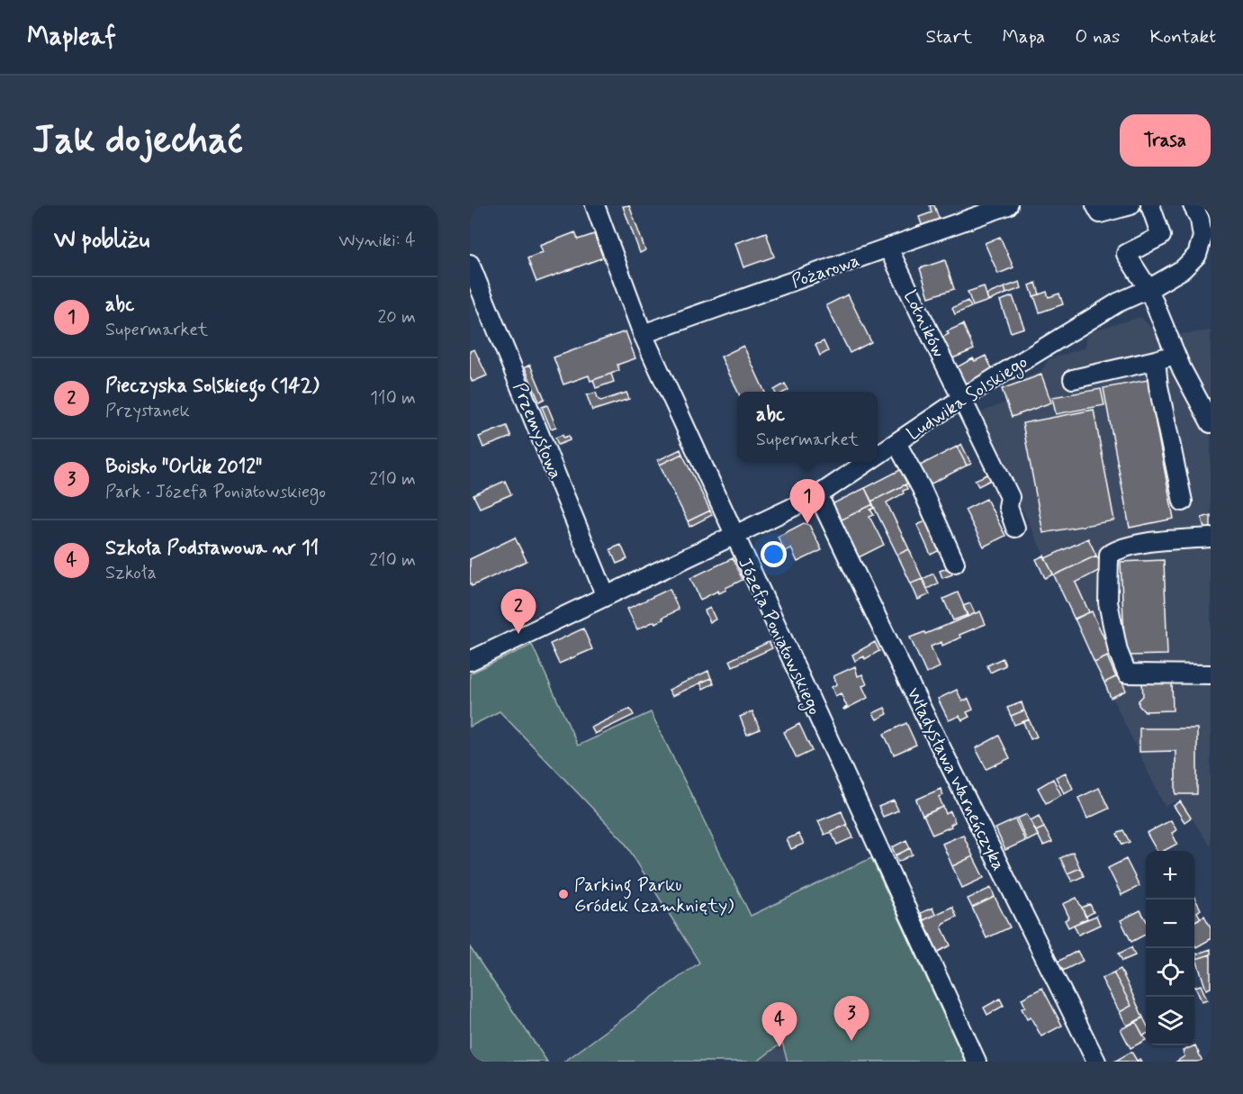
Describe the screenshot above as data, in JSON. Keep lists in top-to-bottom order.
{
  "streets": {
    "street": [
      "Pożarowa",
      "Lotników",
      "Ludwika Solskiego",
      "Przemysłowa",
      "Józefa Poniatowskiego",
      "Władysława Warneńczyka"
    ]
  },
  "crossings": [
    ["Pożarowa", "Lotników"],
    ["Pożarowa", "Józefa Poniatowskiego"],
    ["Lotników", "Ludwika Solskiego"],
    ["Ludwika Solskiego", "Przemysłowa"],
    ["Ludwika Solskiego", "Józefa Poniatowskiego"],
    ["Ludwika Solskiego", "Władysława Warneńczyka"]
  ],
  "places": ["Parking Parku Gródek (zamknięty)"],
  "page": {
    "header": "Mapleaf",
    "nav": [
      "Start",
      "Mapa",
      "O nas",
      "Kontakt"
    ],
    "buttons": "Trasa",
    "title": "Jak dojechać",
    "heading": ["W pobliżu", "Wyniki: 4"],
    "list": [
      {
        "mark": "1",
        "name": "abc",
        "note": "Supermarket",
        "value": "20 m"
      },
      {
        "mark": "2",
        "name": "Pieczyska Solskiego (142)",
        "note": "Przystanek",
        "value": "110 m"
      },
      {
        "mark": "3",
        "name": "Boisko \"Orlik 2012\"",
        "note": "Park · Józefa Poniatowskiego",
        "value": "210 m"
      },
      {
        "mark": "4",
        "name": "Szkoła Podstawowa nr 11",
        "note": "Szkoła",
        "value": "210 m"
      }
    ],
    "popup": ["abc", "Supermarket"],
    "pins": [
      "1",
      "2",
      "3",
      "4"
    ],
    "map_buttons": ["+", "−"]
  }
}
